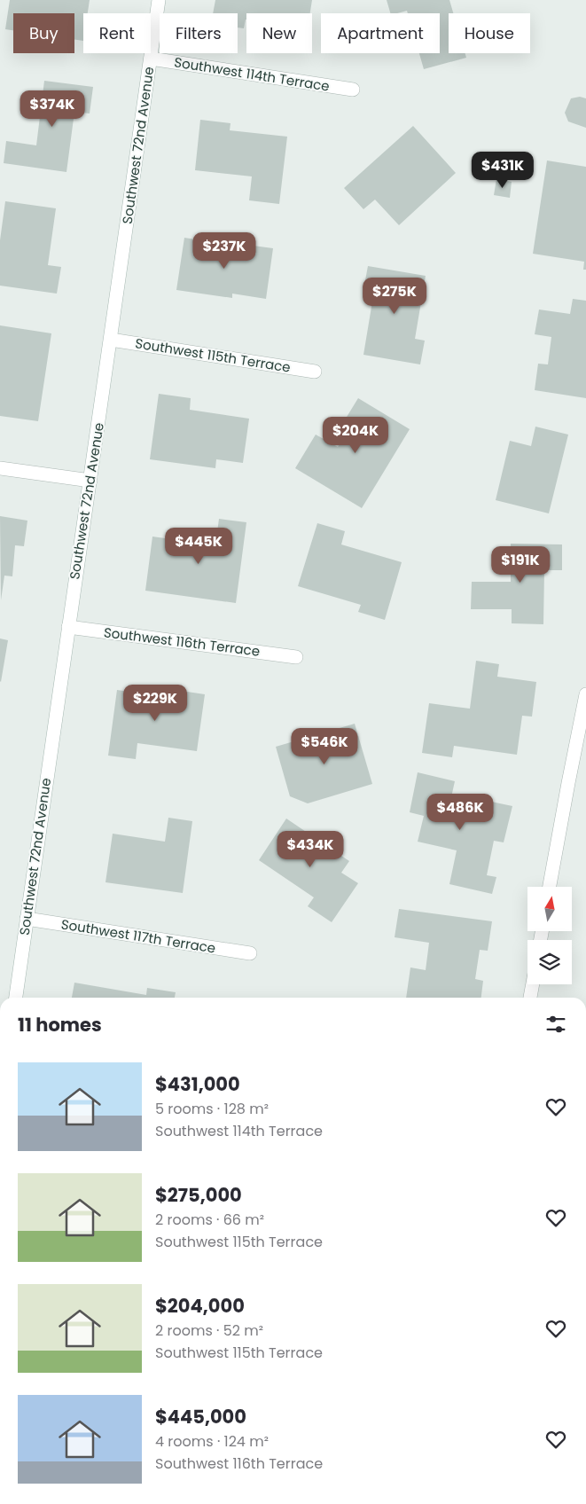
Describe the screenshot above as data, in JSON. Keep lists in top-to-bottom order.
{
  "streets": {
    "street": [
      "Southwest 114th Terrace",
      "Southwest 72nd Avenue",
      "Southwest 115th Terrace",
      "Southwest 116th Terrace",
      "Southwest 117th Terrace"
    ]
  },
  "crossings": [
    ["Southwest 114th Terrace", "Southwest 72nd Avenue"],
    ["Southwest 72nd Avenue", "Southwest 115th Terrace"],
    ["Southwest 72nd Avenue", "Southwest 116th Terrace"],
    ["Southwest 72nd Avenue", "Southwest 117th Terrace"]
  ],
  "north": "top",
  "page": {
    "chip": [
      "Buy",
      "Rent",
      "Filters",
      "New",
      "Apartment",
      "House"
    ],
    "price": [
      "$374K",
      "$431K",
      "$237K",
      "$275K",
      "$204K",
      "$445K",
      "$191K",
      "$229K",
      "$546K",
      "$486K",
      "$434K"
    ],
    "heading": "11 homes",
    "list": [
      {
        "name": "$431,000",
        "note": "5 rooms · 128 m² · Southwest 114th Terrace"
      },
      {
        "name": "$275,000",
        "note": "2 rooms · 66 m² · Southwest 115th Terrace"
      },
      {
        "name": "$204,000",
        "note": "2 rooms · 52 m² · Southwest 115th Terrace"
      },
      {
        "name": "$445,000",
        "note": "4 rooms · 124 m² · Southwest 116th Terrace"
      }
    ]
  }
}
